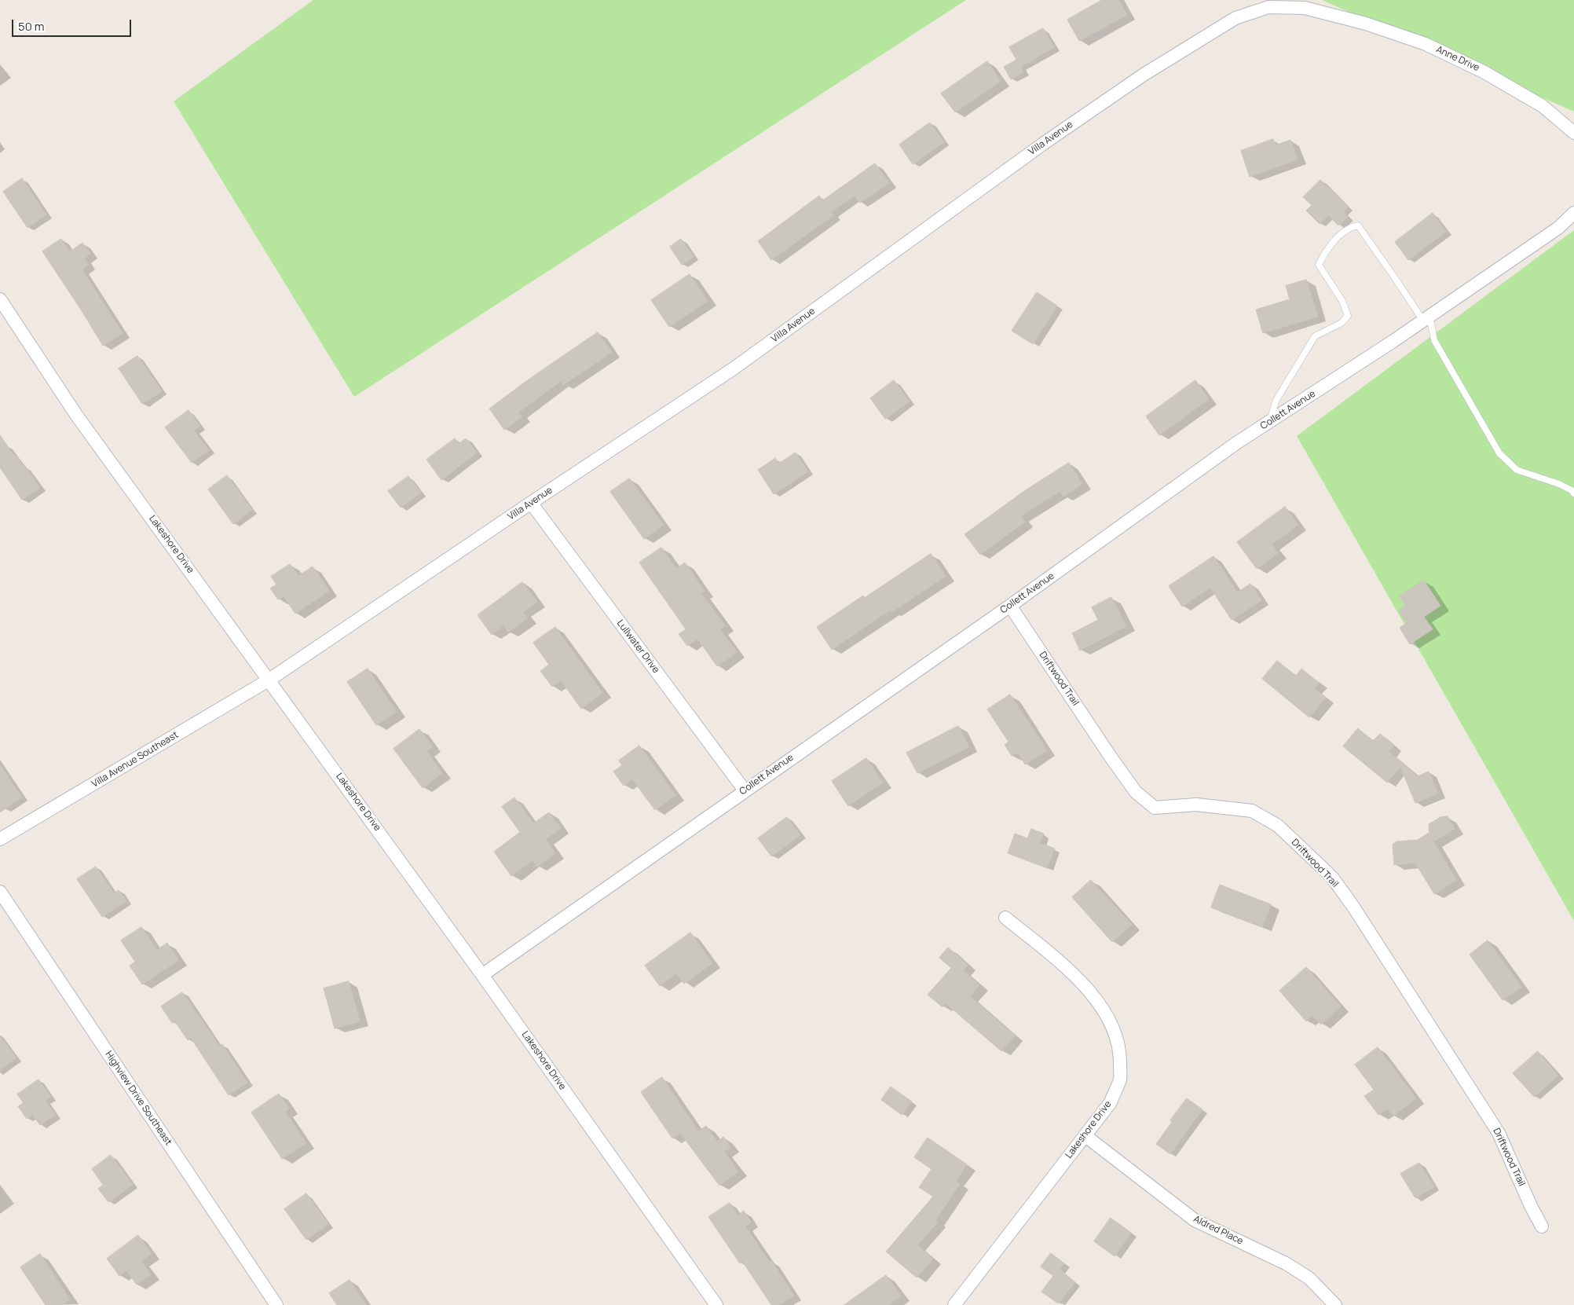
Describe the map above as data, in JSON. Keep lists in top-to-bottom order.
{
  "streets": {
    "street": [
      "Anne Drive",
      "Villa Avenue",
      "Collett Avenue",
      "Lakeshore Drive",
      "Lullwater Drive",
      "Driftwood Trail",
      "Villa Avenue Southeast",
      "Highview Drive Southeast",
      "Aldred Place"
    ]
  },
  "crossings": [
    ["Anne Drive", "Villa Avenue"],
    ["Villa Avenue", "Lakeshore Drive"],
    ["Villa Avenue", "Lullwater Drive"],
    ["Villa Avenue", "Villa Avenue Southeast"],
    ["Collett Avenue", "Lakeshore Drive"],
    ["Collett Avenue", "Lullwater Drive"],
    ["Collett Avenue", "Driftwood Trail"],
    ["Lakeshore Drive", "Villa Avenue Southeast"],
    ["Lakeshore Drive", "Aldred Place"]
  ],
  "scale_bar": "50 m"
}
